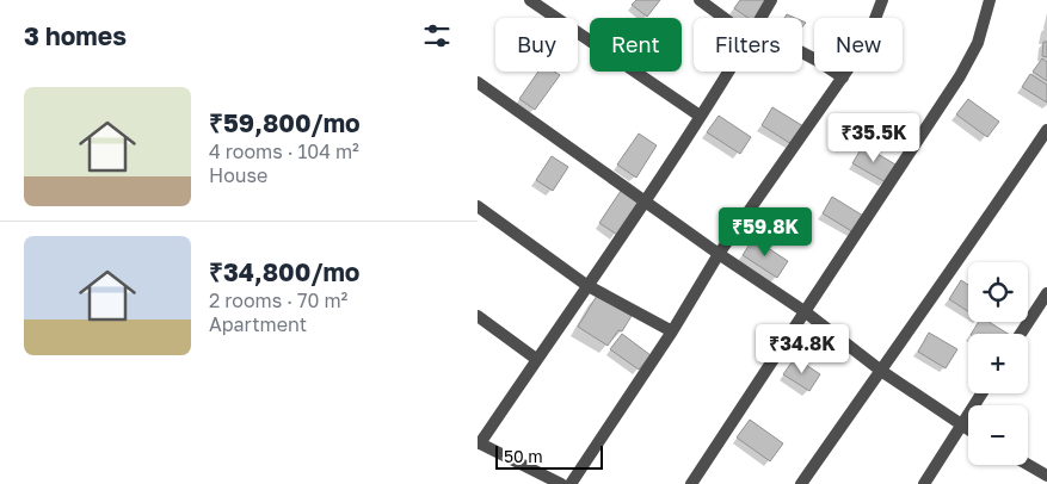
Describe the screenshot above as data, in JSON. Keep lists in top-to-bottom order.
{
  "scale_bar": "50 m",
  "page": {
    "heading": "3 homes",
    "chip": [
      "Buy",
      "Rent",
      "Filters",
      "New"
    ],
    "list": [
      {
        "name": "₹59,800/mo",
        "note": "4 rooms · 104 m² · House"
      },
      {
        "name": "₹34,800/mo",
        "note": "2 rooms · 70 m² · Apartment"
      }
    ],
    "price": ["₹35.5K", "₹59.8K", "₹34.8K"],
    "map_buttons": ["+", "−"],
    "scale": "50 m"
  }
}
